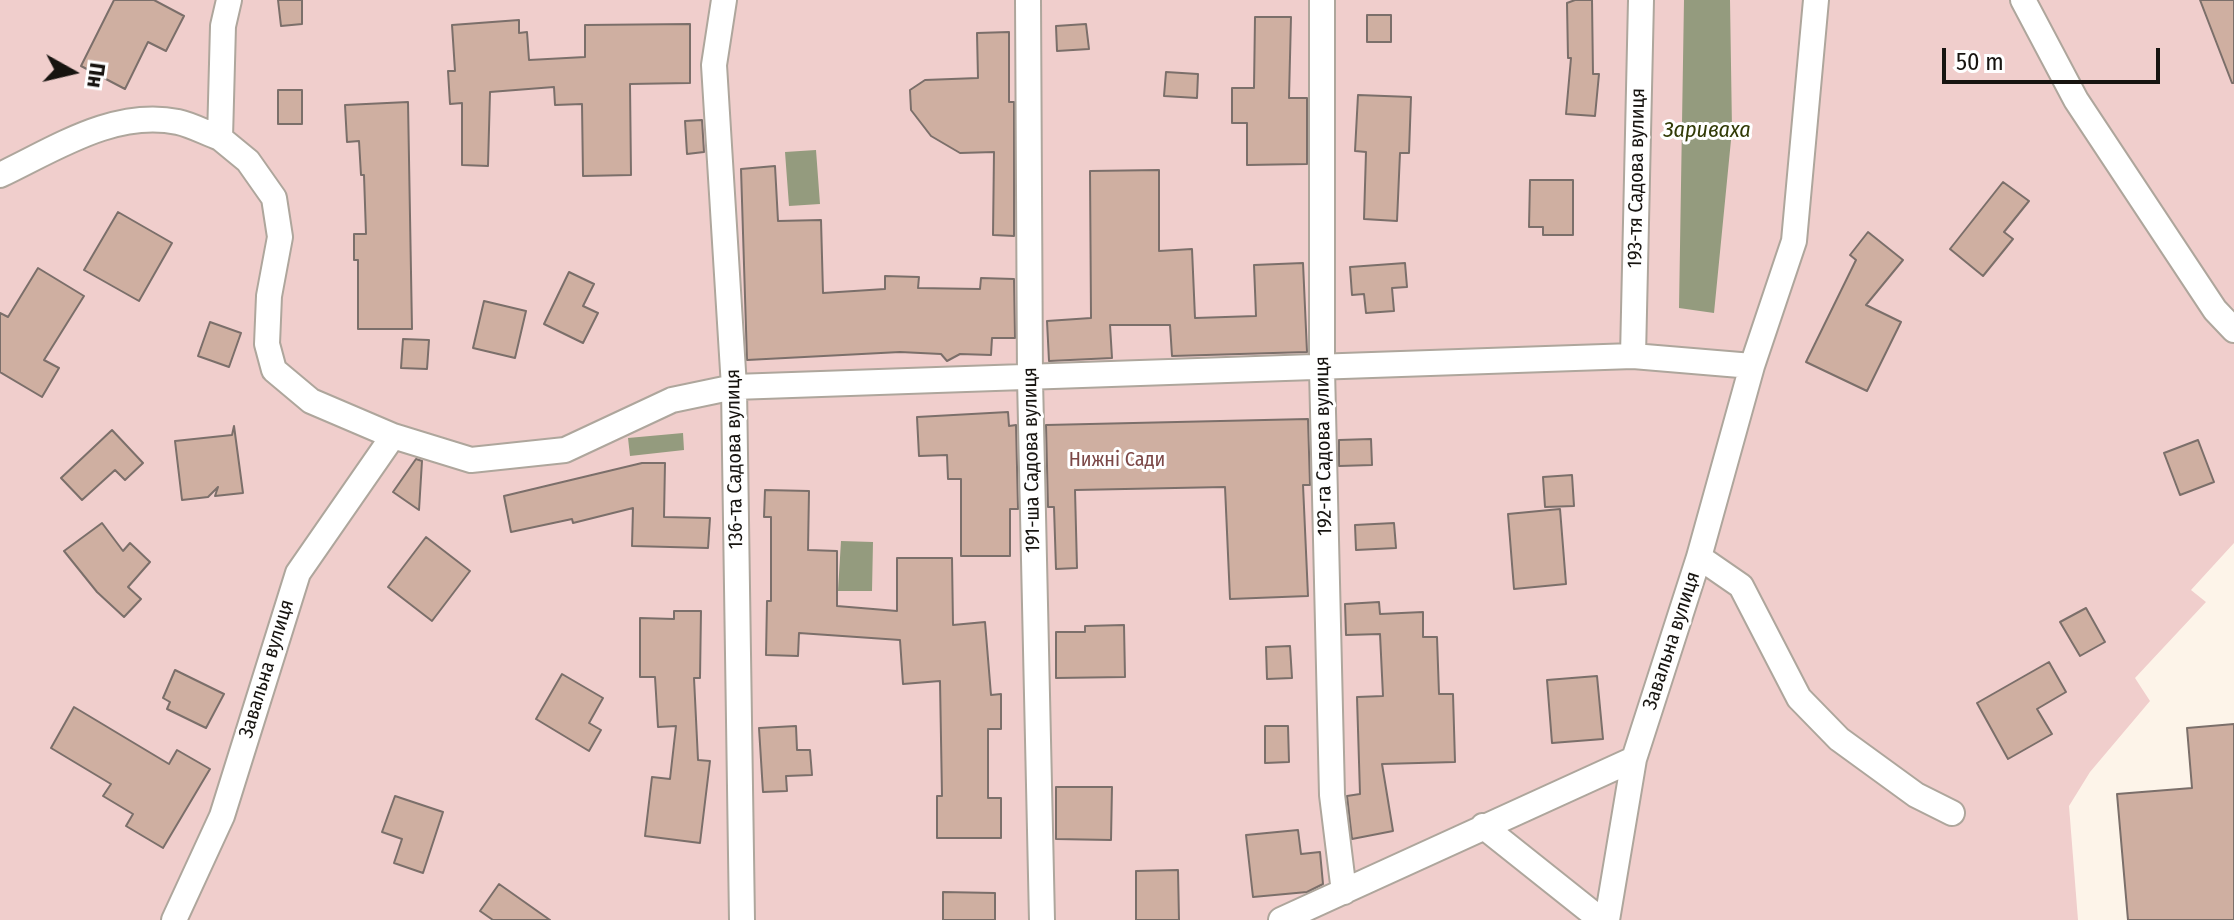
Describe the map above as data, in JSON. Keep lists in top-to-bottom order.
{
  "streets": {
    "street": [
      "193-тя Садова вулиця",
      "192-га Садова вулиця",
      "136-та Садова вулиця",
      "191-ша Садова вулиця",
      "Завальна вулиця"
    ]
  },
  "water": ["Зариваха"],
  "parks": ["Нижні Сади"],
  "scale_bar": "50 m",
  "north": "right"
}
